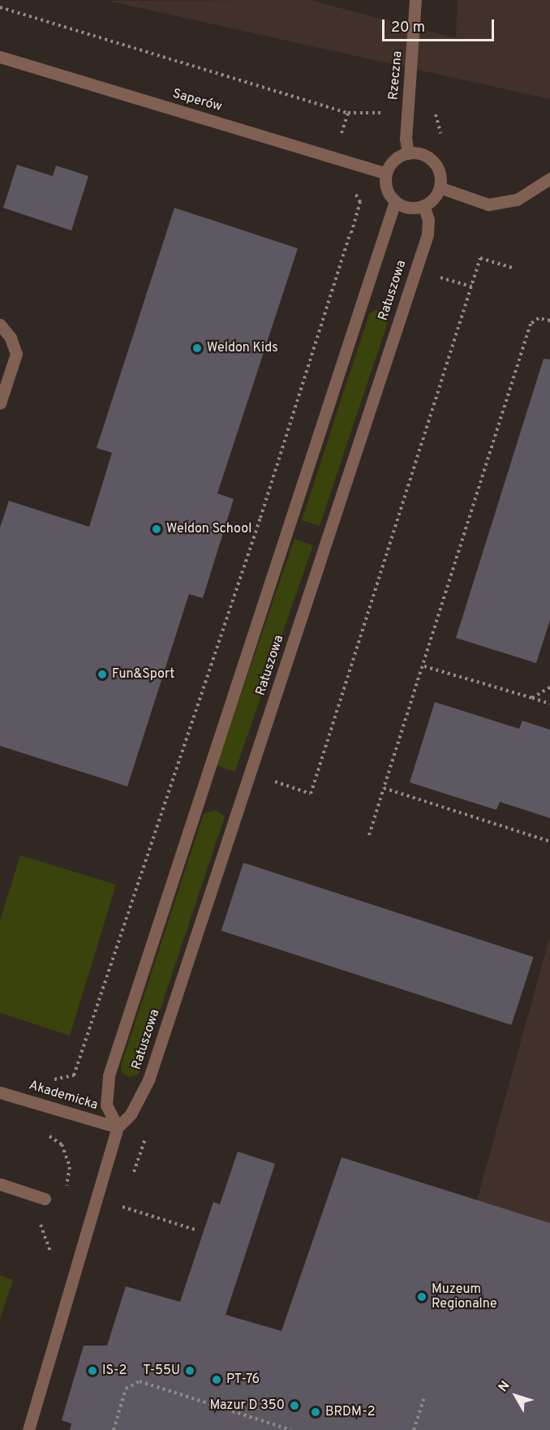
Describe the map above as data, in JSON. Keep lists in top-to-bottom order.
{
  "streets": {
    "street": [
      "Rzeczna",
      "Saperów",
      "Ratuszowa",
      "Akademicka"
    ]
  },
  "crossings": [
    ["Rzeczna", "Saperów"],
    ["Rzeczna", "Ratuszowa"],
    ["Saperów", "Ratuszowa"],
    ["Ratuszowa", "Akademicka"]
  ],
  "places": [
    "Weldon Kids",
    "Weldon School",
    "Fun&Sport",
    "Muzeum Regionalne",
    "IS-2",
    "T-55U",
    "PT-76",
    "Mazur D 350",
    "BRDM-2"
  ],
  "scale_bar": "20 m",
  "north": "top left"
}
